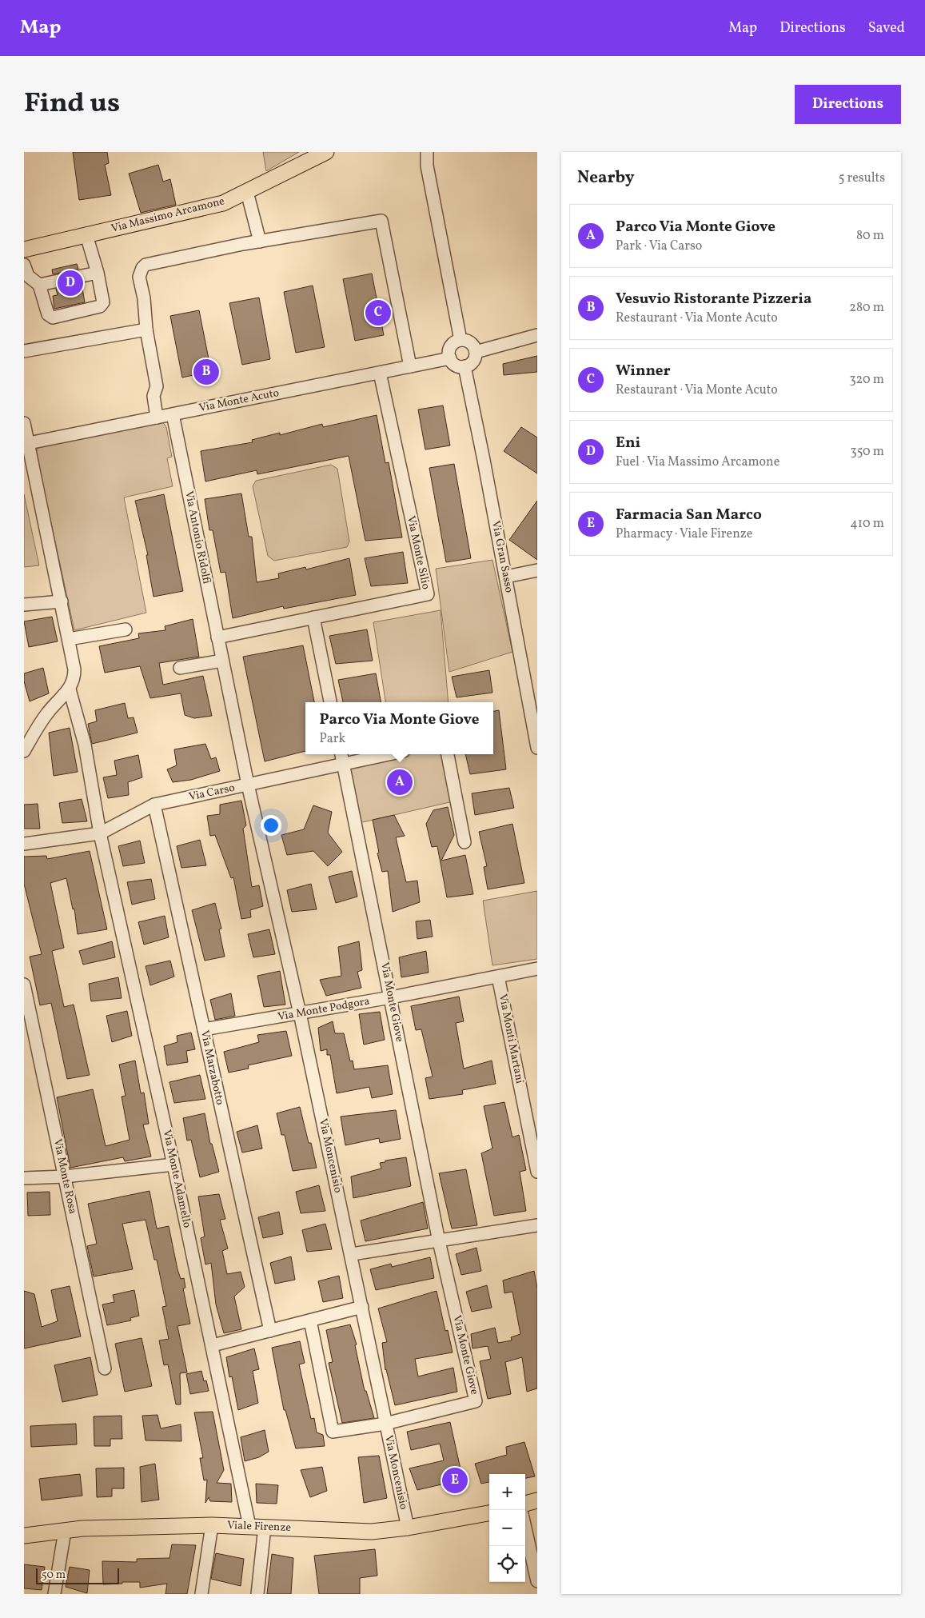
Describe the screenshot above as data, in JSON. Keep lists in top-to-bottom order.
{
  "streets": {
    "main road": ["Via Massimo Arcamone", "Viale Firenze"],
    "street": [
      "Via Monte Acuto",
      "Via Antonio Ridolfi",
      "Via Monte Silio",
      "Via Gran Sasso",
      "Via Carso",
      "Via Monte Giove",
      "Via Monte Podgora",
      "Via Monti Martani",
      "Via Marzabotto",
      "Via Moncenisio",
      "Via Monte Rosa",
      "Via Monte Adamello"
    ]
  },
  "crossings": [
    ["Via Monte Acuto", "Via Antonio Ridolfi"],
    ["Via Monte Acuto", "Via Monte Silio"],
    ["Via Monte Acuto", "Via Gran Sasso"],
    ["Via Antonio Ridolfi", "Via Monte Silio"],
    ["Via Antonio Ridolfi", "Via Carso"],
    ["Via Antonio Ridolfi", "Via Moncenisio"],
    ["Via Carso", "Via Monte Giove"],
    ["Via Carso", "Via Marzabotto"],
    ["Via Carso", "Via Moncenisio"],
    ["Via Carso", "Via Monte Adamello"],
    ["Via Monte Giove", "Via Monte Podgora"],
    ["Via Monte Giove", "Via Moncenisio"],
    ["Via Monte Podgora", "Via Monti Martani"],
    ["Via Monte Podgora", "Via Marzabotto"],
    ["Via Monte Podgora", "Via Moncenisio"],
    ["Via Moncenisio", "Viale Firenze"],
    ["Via Monte Adamello", "Viale Firenze"]
  ],
  "scale_bar": "50 m",
  "page": {
    "header": "Map",
    "nav": ["Map", "Directions", "Saved"],
    "title": "Find us",
    "buttons": "Directions",
    "heading": ["Nearby", "5 results"],
    "list": [
      {
        "mark": "A",
        "name": "Parco Via Monte Giove",
        "note": "Park · Via Carso",
        "value": "80 m"
      },
      {
        "mark": "B",
        "name": "Vesuvio Ristorante Pizzeria",
        "note": "Restaurant · Via Monte Acuto",
        "value": "280 m"
      },
      {
        "mark": "C",
        "name": "Winner",
        "note": "Restaurant · Via Monte Acuto",
        "value": "320 m"
      },
      {
        "mark": "D",
        "name": "Eni",
        "note": "Fuel · Via Massimo Arcamone",
        "value": "350 m"
      },
      {
        "mark": "E",
        "name": "Farmacia San Marco",
        "note": "Pharmacy · Viale Firenze",
        "value": "410 m"
      }
    ],
    "pins": [
      "D",
      "C",
      "B",
      "A",
      "E"
    ],
    "popup": ["Parco Via Monte Giove", "Park"],
    "map_buttons": ["+", "−"],
    "scale": "50 m"
  }
}
